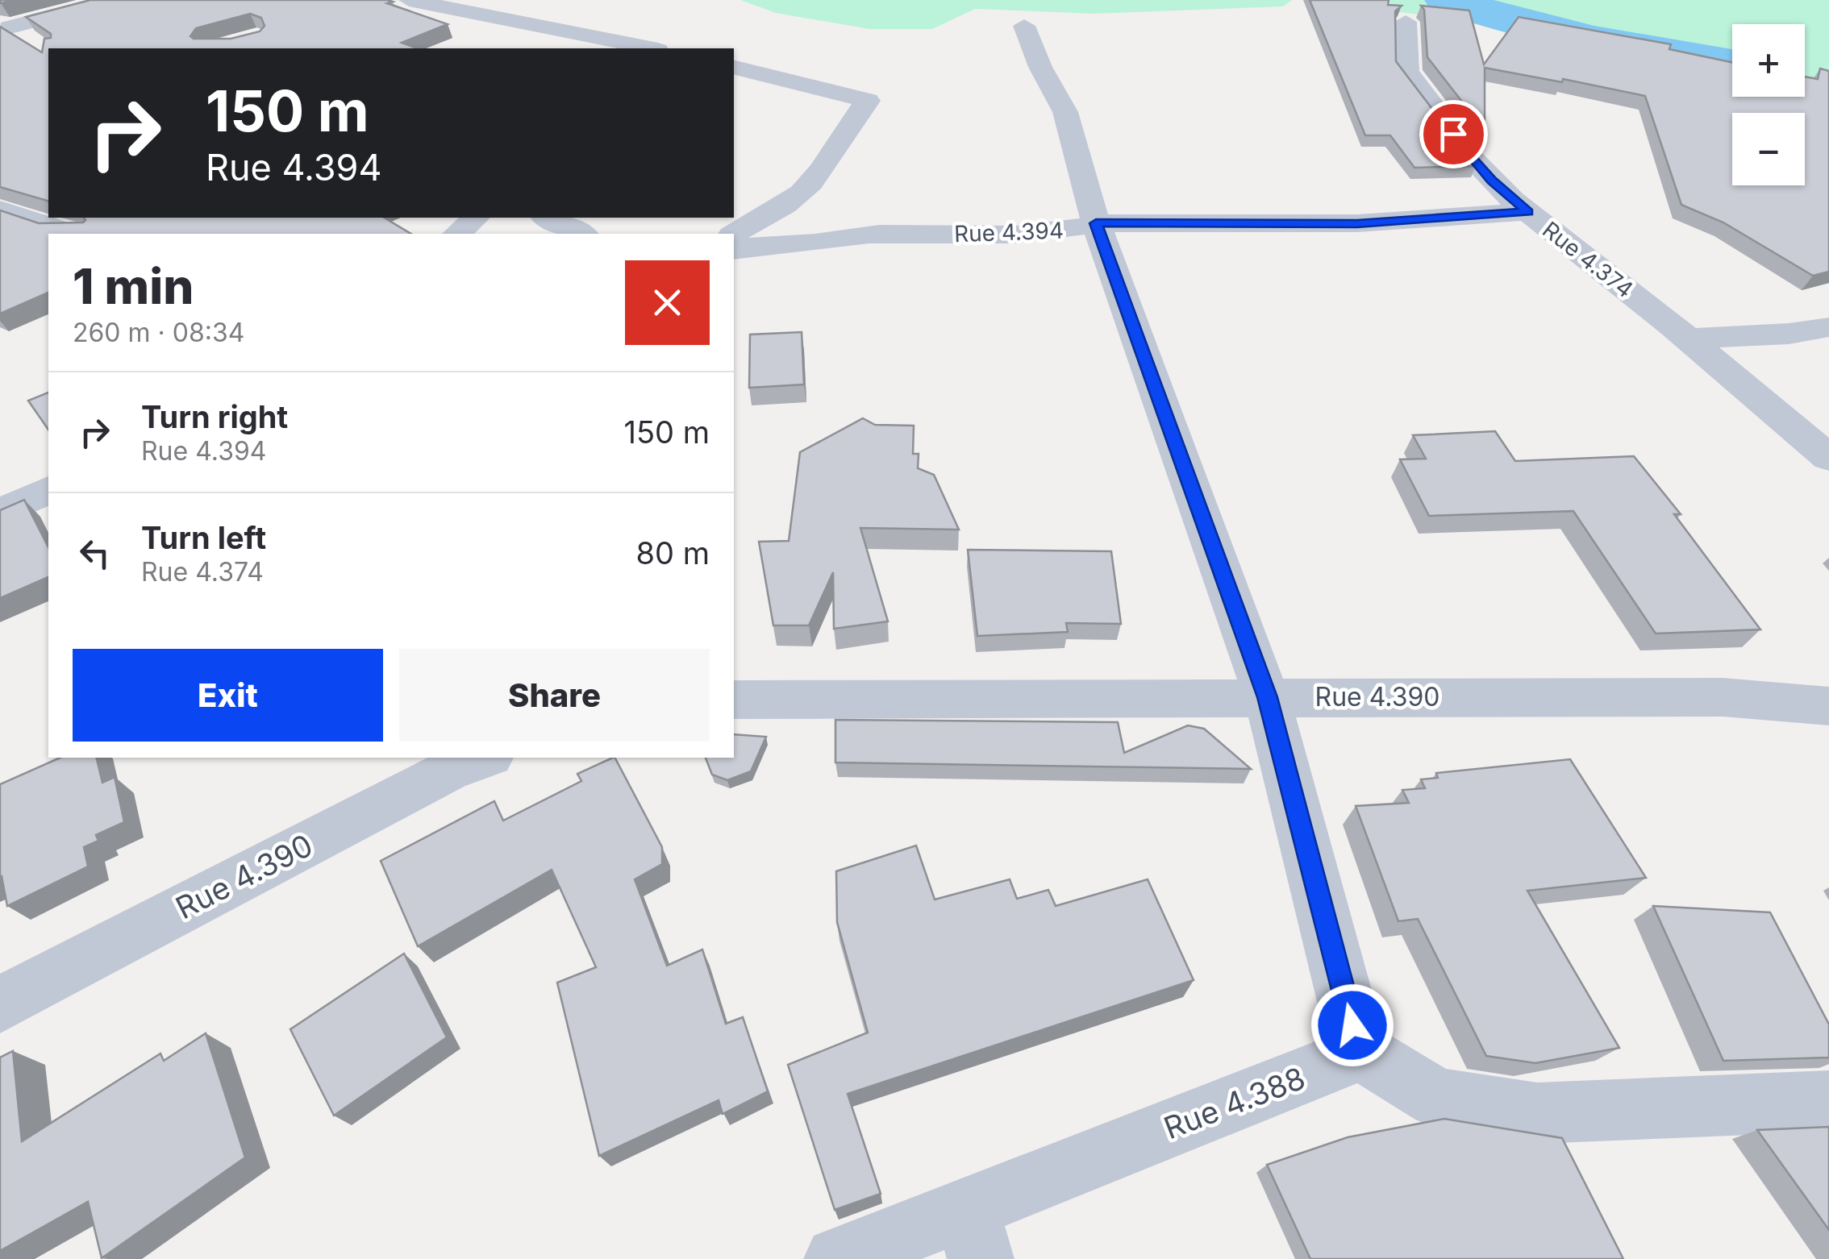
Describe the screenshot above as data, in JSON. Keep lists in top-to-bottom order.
{
  "streets": {
    "street": [
      "Rue 4.394",
      "Rue 4.374",
      "Rue 4.390",
      "Rue 4.388"
    ]
  },
  "crossings": [
    ["Rue 4.394", "Rue 4.374"]
  ],
  "page": {
    "map_buttons": ["+", "−"],
    "turn": ["150 m", "Rue 4.394"],
    "heading": ["1 min", "260 m · 08:34"],
    "list": [
      {
        "name": "Turn right",
        "note": "Rue 4.394",
        "value": "150 m"
      },
      {
        "name": "Turn left",
        "note": "Rue 4.374",
        "value": "80 m"
      }
    ],
    "buttons": ["Exit", "Share"]
  }
}
